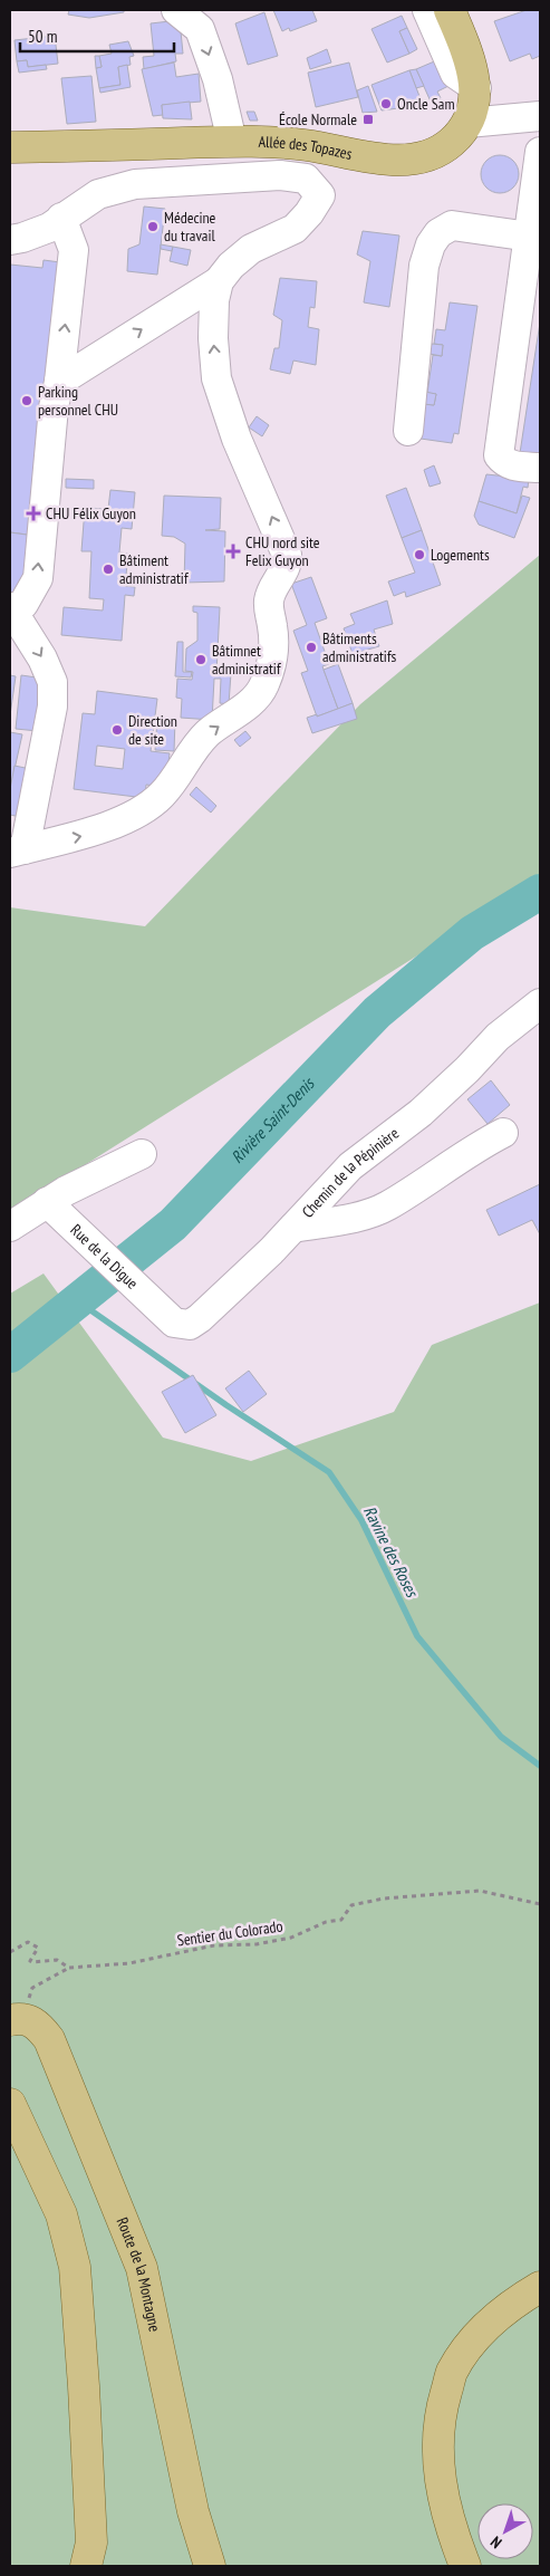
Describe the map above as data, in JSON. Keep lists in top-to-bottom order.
{
  "streets": {
    "main road": ["Allée des Topazes", "Route de la Montagne"],
    "street": ["Chemin de la Pépinière", "Rue de la Digue"],
    "path": ["Sentier du Colorado"]
  },
  "crossings": [
    ["Chemin de la Pépinière", "Rue de la Digue"]
  ],
  "water": ["Rivière Saint-Denis", "Ravine des Roses"],
  "places": {
    "other": [
      "Oncle Sam",
      "Médecine du travail",
      "Parking personnel CHU",
      "Logements",
      "Bâtiment administratif",
      "Bâtiments administratifs",
      "Bâtimnet administratif",
      "Direction de site"
    ],
    "transit": ["École Normale"],
    "health": ["CHU Félix Guyon", "CHU nord site Felix Guyon"]
  },
  "scale_bar": "50 m",
  "north": "bottom left"
}
